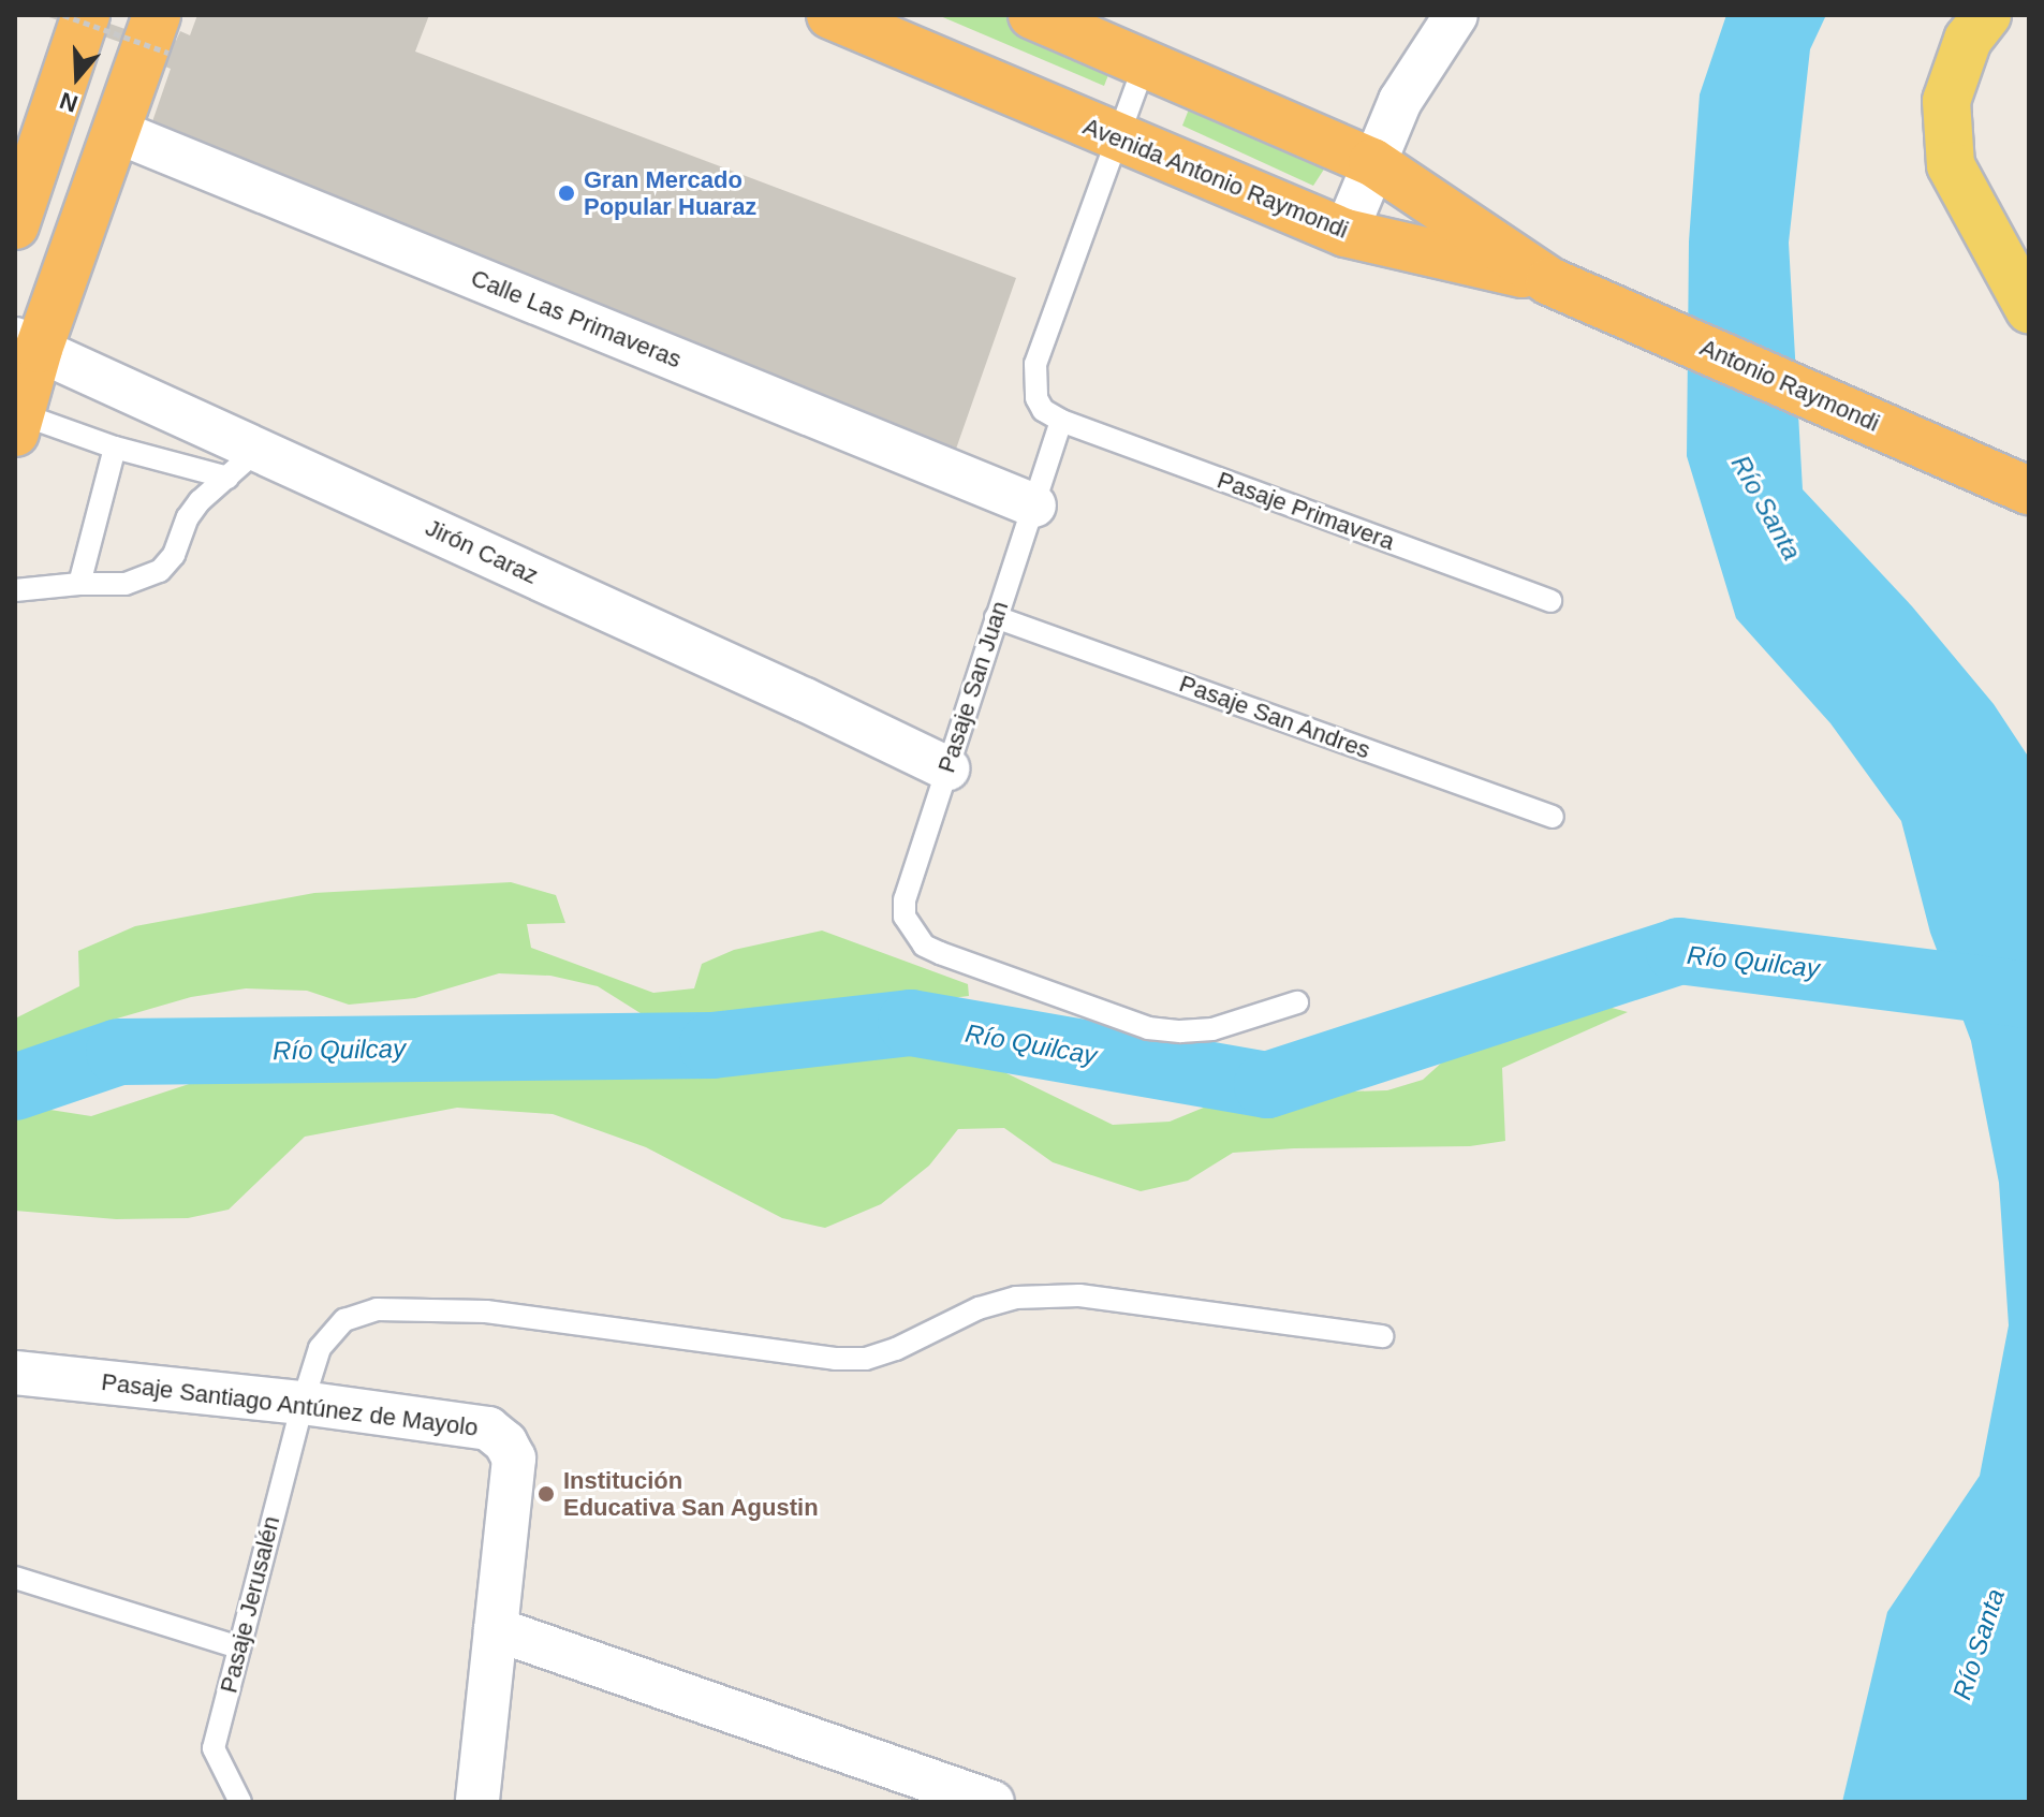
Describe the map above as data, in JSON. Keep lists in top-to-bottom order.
{
  "streets": {
    "highway": ["Avenida Antonio Raymondi", "Antonio Raymondi"],
    "street": ["Calle Las Primaveras", "Jirón Caraz", "Pasaje Santiago Antúnez de Mayolo"],
    "lane": [
      "Pasaje Primavera",
      "Pasaje San Juan",
      "Pasaje San Andres",
      "Pasaje Jerusalén"
    ]
  },
  "crossings": [
    ["Avenida Antonio Raymondi", "Antonio Raymondi"],
    ["Calle Las Primaveras", "Pasaje San Juan"],
    ["Pasaje Primavera", "Pasaje San Juan"],
    ["Jirón Caraz", "Pasaje San Juan"],
    ["Pasaje San Juan", "Pasaje San Andres"],
    ["Pasaje Santiago Antúnez de Mayolo", "Pasaje Jerusalén"]
  ],
  "water": ["Río Santa", "Río Quilcay"],
  "places": ["Gran Mercado Popular Huaraz", "Institución Educativa San Agustin"],
  "north": "bottom"
}
